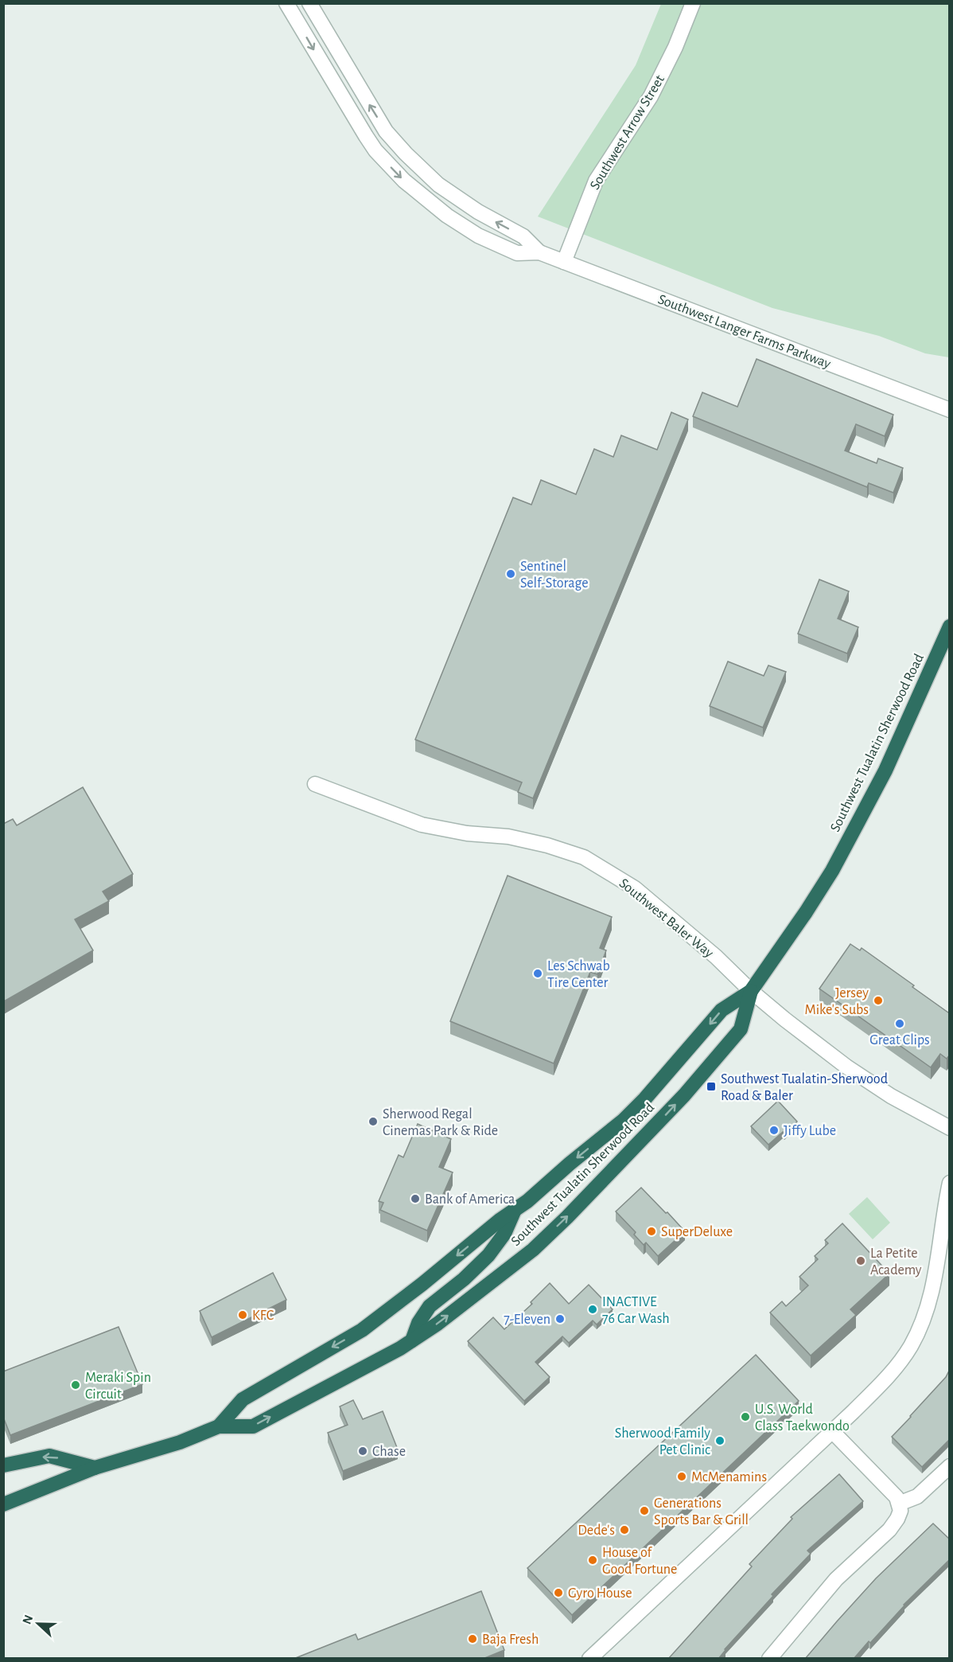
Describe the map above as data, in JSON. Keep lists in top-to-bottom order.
{
  "streets": {
    "highway": ["Southwest Tualatin Sherwood Road"],
    "street": ["Southwest Arrow Street", "Southwest Langer Farms Parkway", "Southwest Baler Way"]
  },
  "crossings": [
    ["Southwest Arrow Street", "Southwest Langer Farms Parkway"],
    ["Southwest Tualatin Sherwood Road", "Southwest Baler Way"]
  ],
  "places": {
    "other": [
      "Sentinel Self-Storage",
      "Les Schwab Tire Center",
      "Jersey Mike's Subs",
      "Great Clips",
      "Sherwood Regal Cinemas Park & Ride",
      "Jiffy Lube",
      "Bank of America",
      "SuperDeluxe",
      "La Petite Academy",
      "INACTIVE 76 Car Wash",
      "KFC",
      "7-Eleven",
      "Meraki Spin Circuit",
      "U.S. World Class Taekwondo",
      "Sherwood Family Pet Clinic",
      "Chase",
      "McMenamins",
      "Generations Sports Bar & Grill",
      "Dede's",
      "House of Good Fortune",
      "Gyro House",
      "Baja Fresh"
    ],
    "transit": ["Southwest Tualatin-Sherwood Road & Baler"]
  },
  "north": "left"
}
